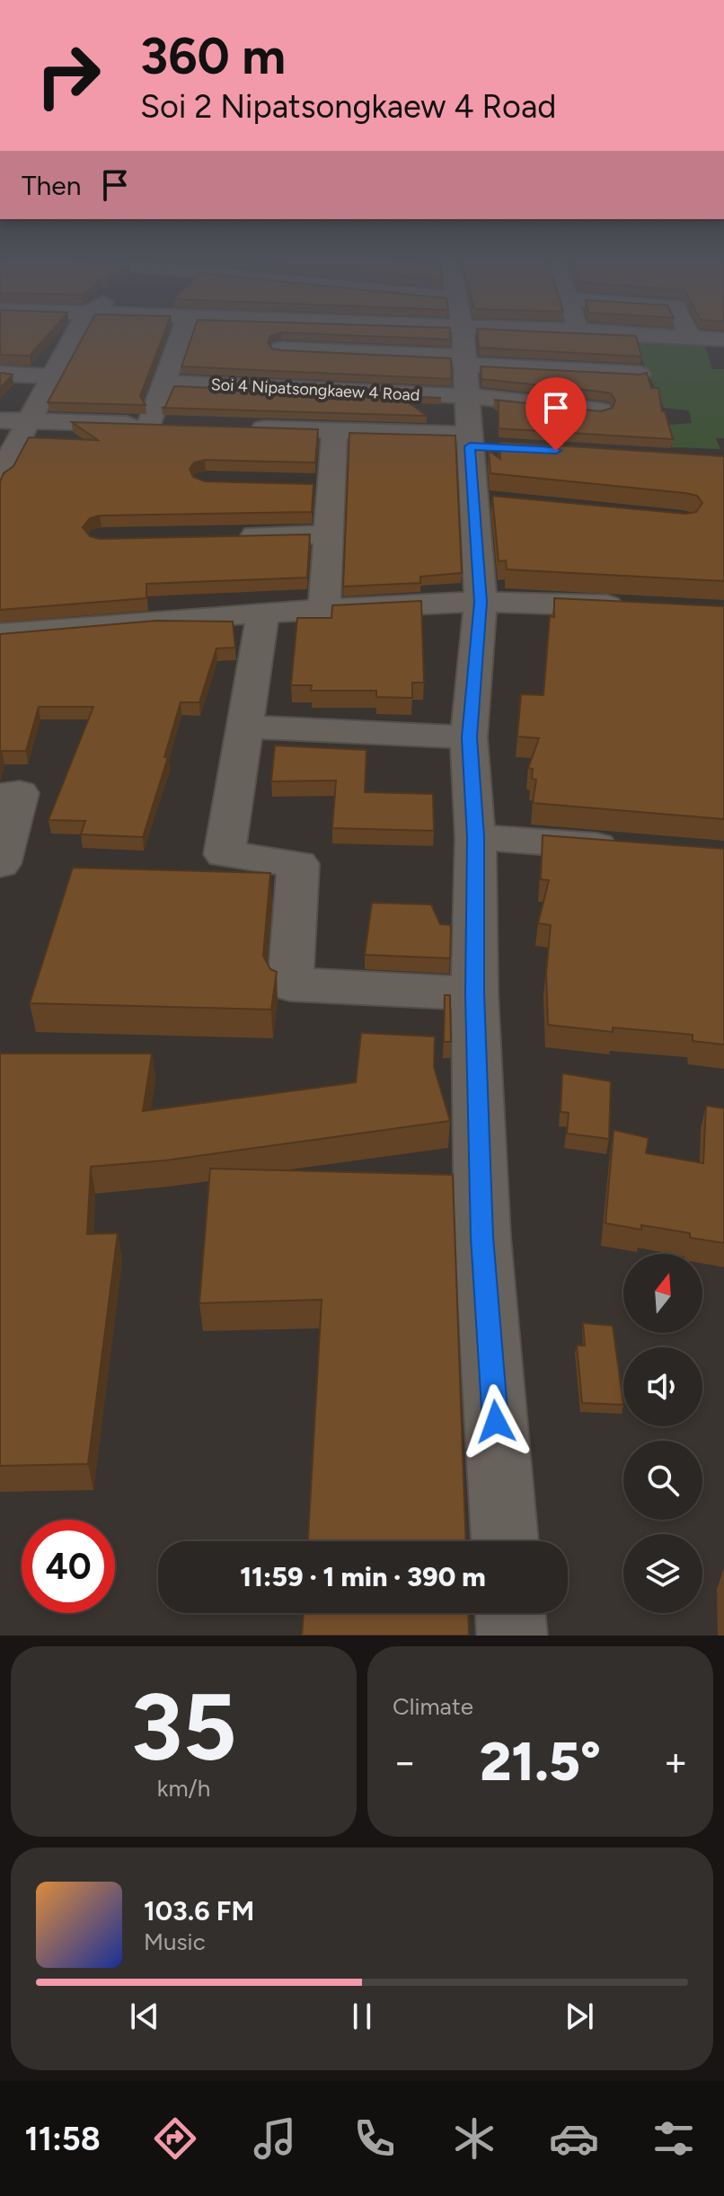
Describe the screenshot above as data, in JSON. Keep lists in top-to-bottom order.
{
  "streets": {
    "street": ["Soi 4 Nipatsongkaew 4 Road"]
  },
  "north": "top",
  "page": {
    "turn": ["360 m", "Soi 2 Nipatsongkaew 4 Road"],
    "then": "Then",
    "limit": "40",
    "trip": "11:59 · 1 min · 390 m",
    "tile": [
      ["35", "km/h"],
      "Climate"
    ],
    "heat": ["−", "21.5°", "+"],
    "song": ["103.6 FM", "Music"],
    "tabs": "11:58"
  }
}
